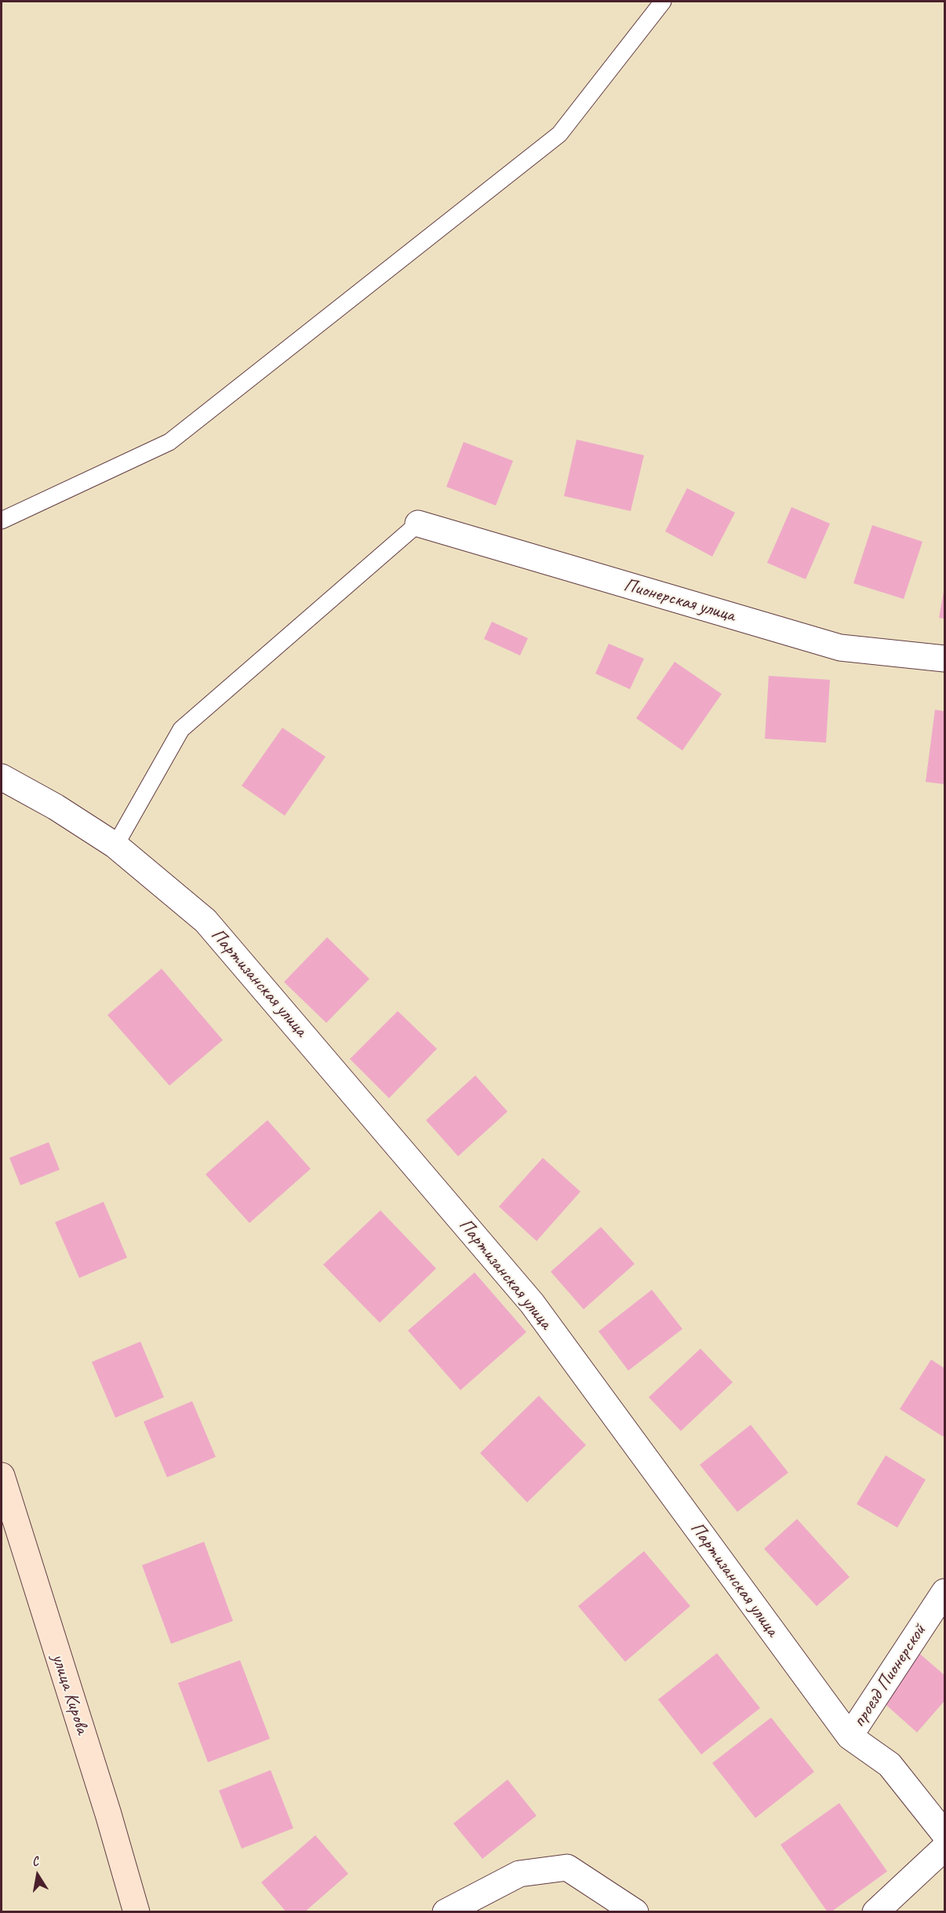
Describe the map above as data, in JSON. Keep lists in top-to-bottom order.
{
  "streets": {
    "main road": ["улица Кирова"],
    "street": ["Пионерская улица", "Партизанская улица", "проезд Пионерской"]
  },
  "crossings": [
    ["Партизанская улица", "проезд Пионерской"]
  ],
  "north": "top"
}
